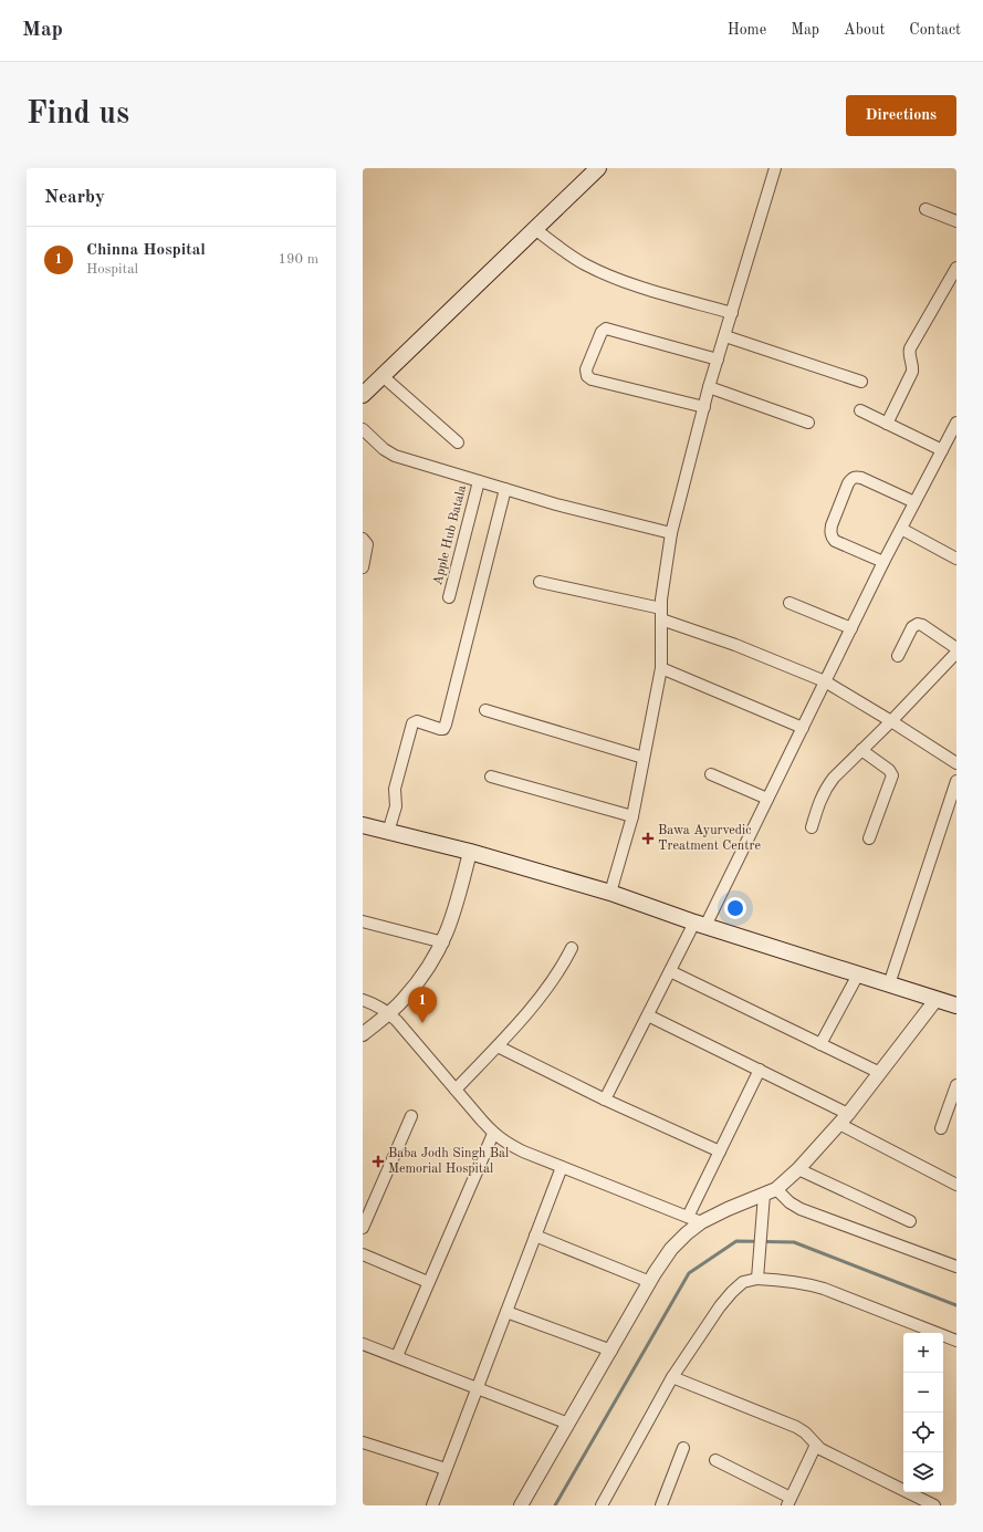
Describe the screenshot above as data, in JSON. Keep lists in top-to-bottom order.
{
  "streets": {
    "street": ["Apple Hub Batala"]
  },
  "places": {
    "health": ["Bawa Ayurvedic Treatment Centre", "Baba Jodh Singh Bal Memorial Hospital"]
  },
  "page": {
    "header": "Map",
    "nav": [
      "Home",
      "Map",
      "About",
      "Contact"
    ],
    "buttons": "Directions",
    "title": "Find us",
    "heading": "Nearby",
    "list": [
      {
        "mark": "1",
        "name": "Chinna Hospital",
        "note": "Hospital",
        "value": "190 m"
      }
    ],
    "pins": "1",
    "map_buttons": ["+", "−"]
  }
}
